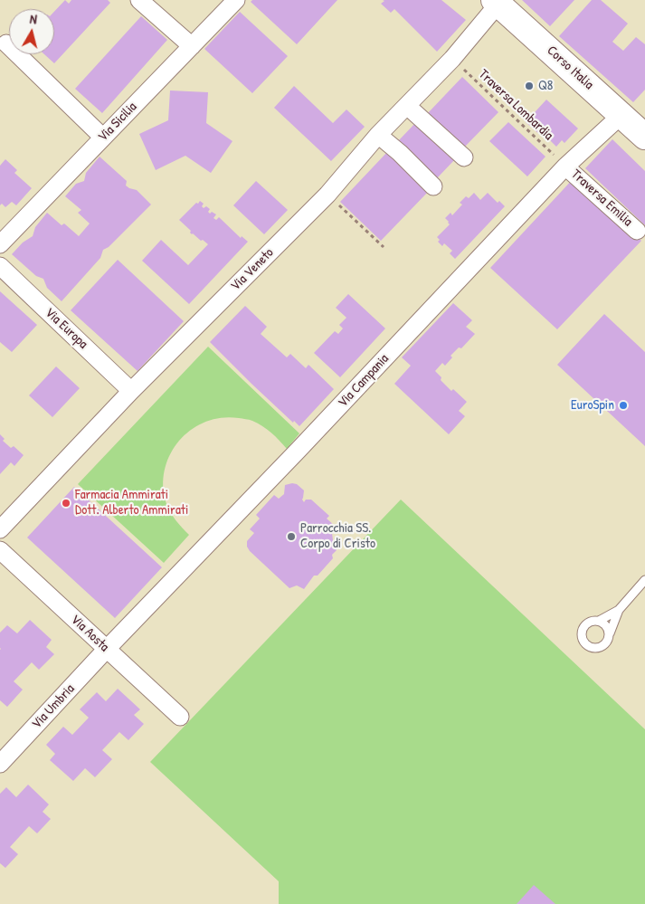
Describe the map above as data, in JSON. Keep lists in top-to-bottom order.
{
  "streets": {
    "main road": ["Corso Italia"],
    "street": [
      "Via Sicilia",
      "Traversa Emilia",
      "Via Veneto",
      "Via Europa",
      "Via Campania",
      "Via Aosta",
      "Via Umbria"
    ],
    "path": ["Traversa Lombardia"]
  },
  "crossings": [
    ["Corso Italia", "Via Veneto"],
    ["Corso Italia", "Via Campania"],
    ["Traversa Lombardia", "Traversa Emilia"],
    ["Traversa Lombardia", "Via Veneto"],
    ["Traversa Lombardia", "Via Campania"],
    ["Traversa Emilia", "Via Campania"],
    ["Via Veneto", "Via Europa"],
    ["Via Campania", "Via Aosta"],
    ["Via Campania", "Via Umbria"],
    ["Via Aosta", "Via Umbria"]
  ],
  "places": [
    "Q8",
    "EuroSpin",
    "Farmacia Ammirati Dott. Alberto Ammirati",
    "Parrocchia SS. Corpo di Cristo"
  ],
  "north": "top"
}
